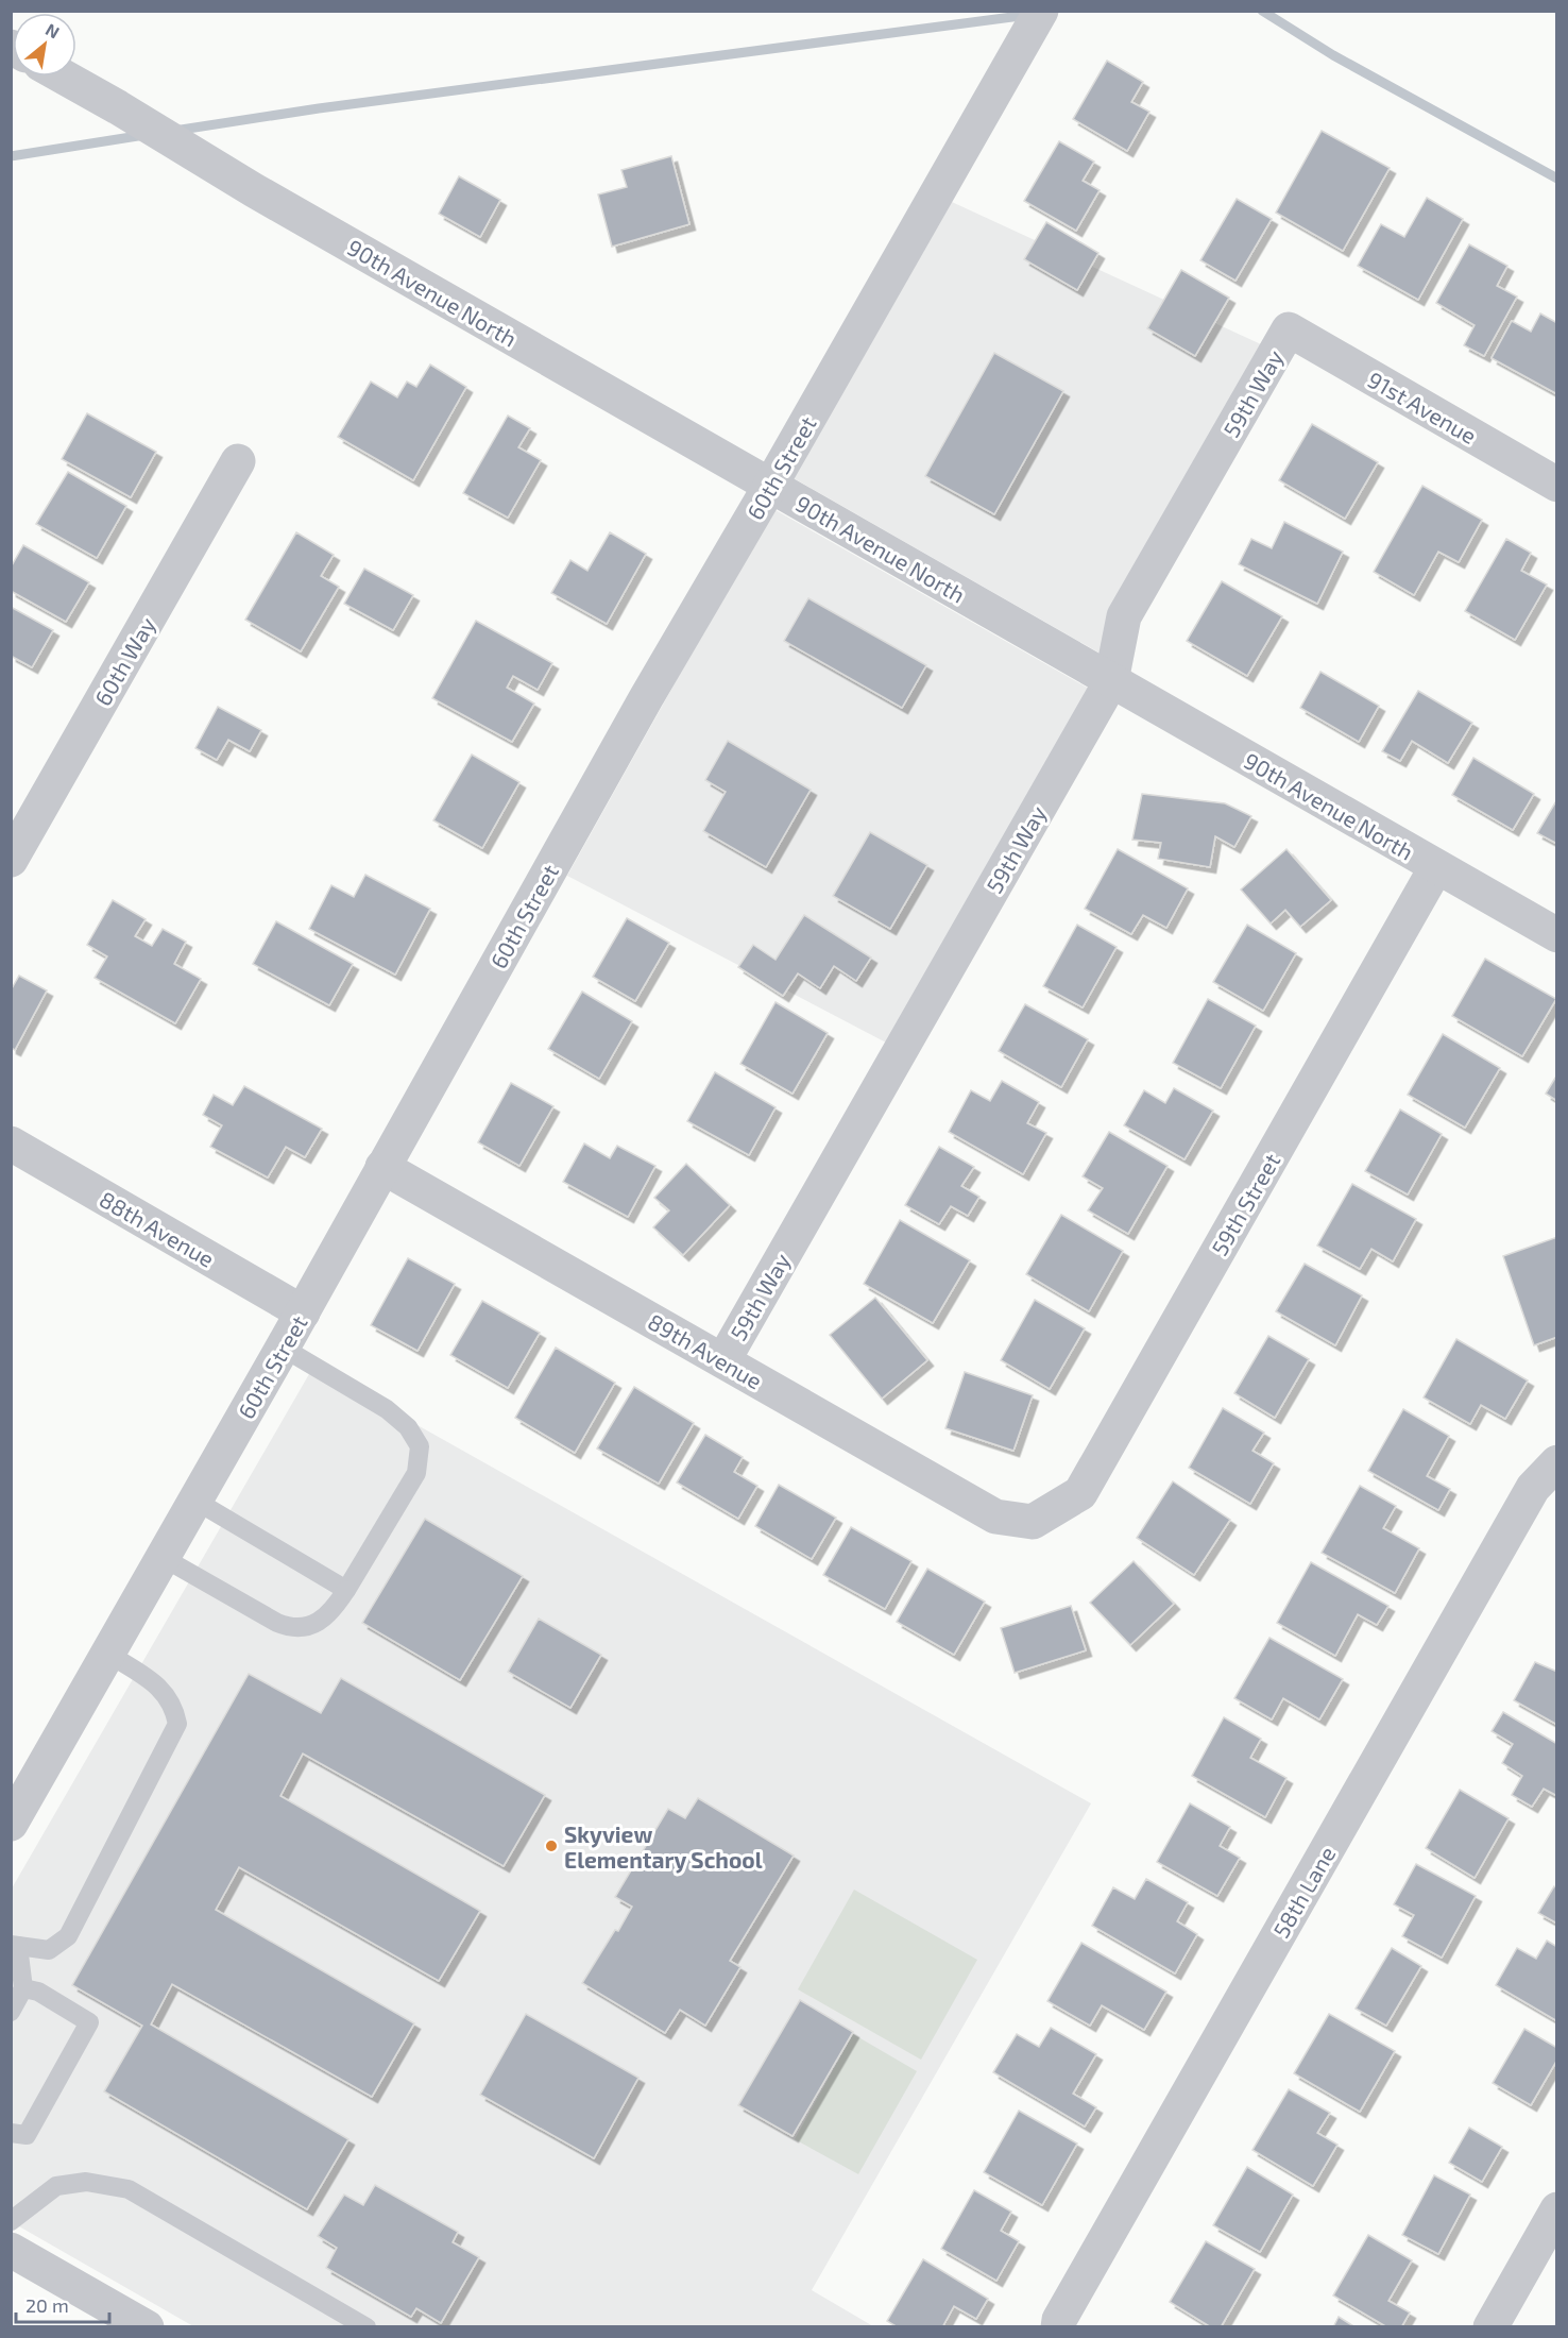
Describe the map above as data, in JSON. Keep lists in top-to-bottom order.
{
  "streets": {
    "street": [
      "90th Avenue North",
      "59th Way",
      "91st Avenue",
      "60th Street",
      "60th Way",
      "59th Street",
      "88th Avenue",
      "89th Avenue",
      "58th Lane"
    ]
  },
  "crossings": [
    ["90th Avenue North", "59th Way"],
    ["90th Avenue North", "60th Street"],
    ["90th Avenue North", "59th Street"],
    ["59th Way", "91st Avenue"],
    ["59th Way", "89th Avenue"],
    ["60th Street", "88th Avenue"],
    ["60th Street", "89th Avenue"],
    ["59th Street", "89th Avenue"]
  ],
  "places": ["Skyview Elementary School"],
  "scale_bar": "20 m",
  "north": "top right"
}
